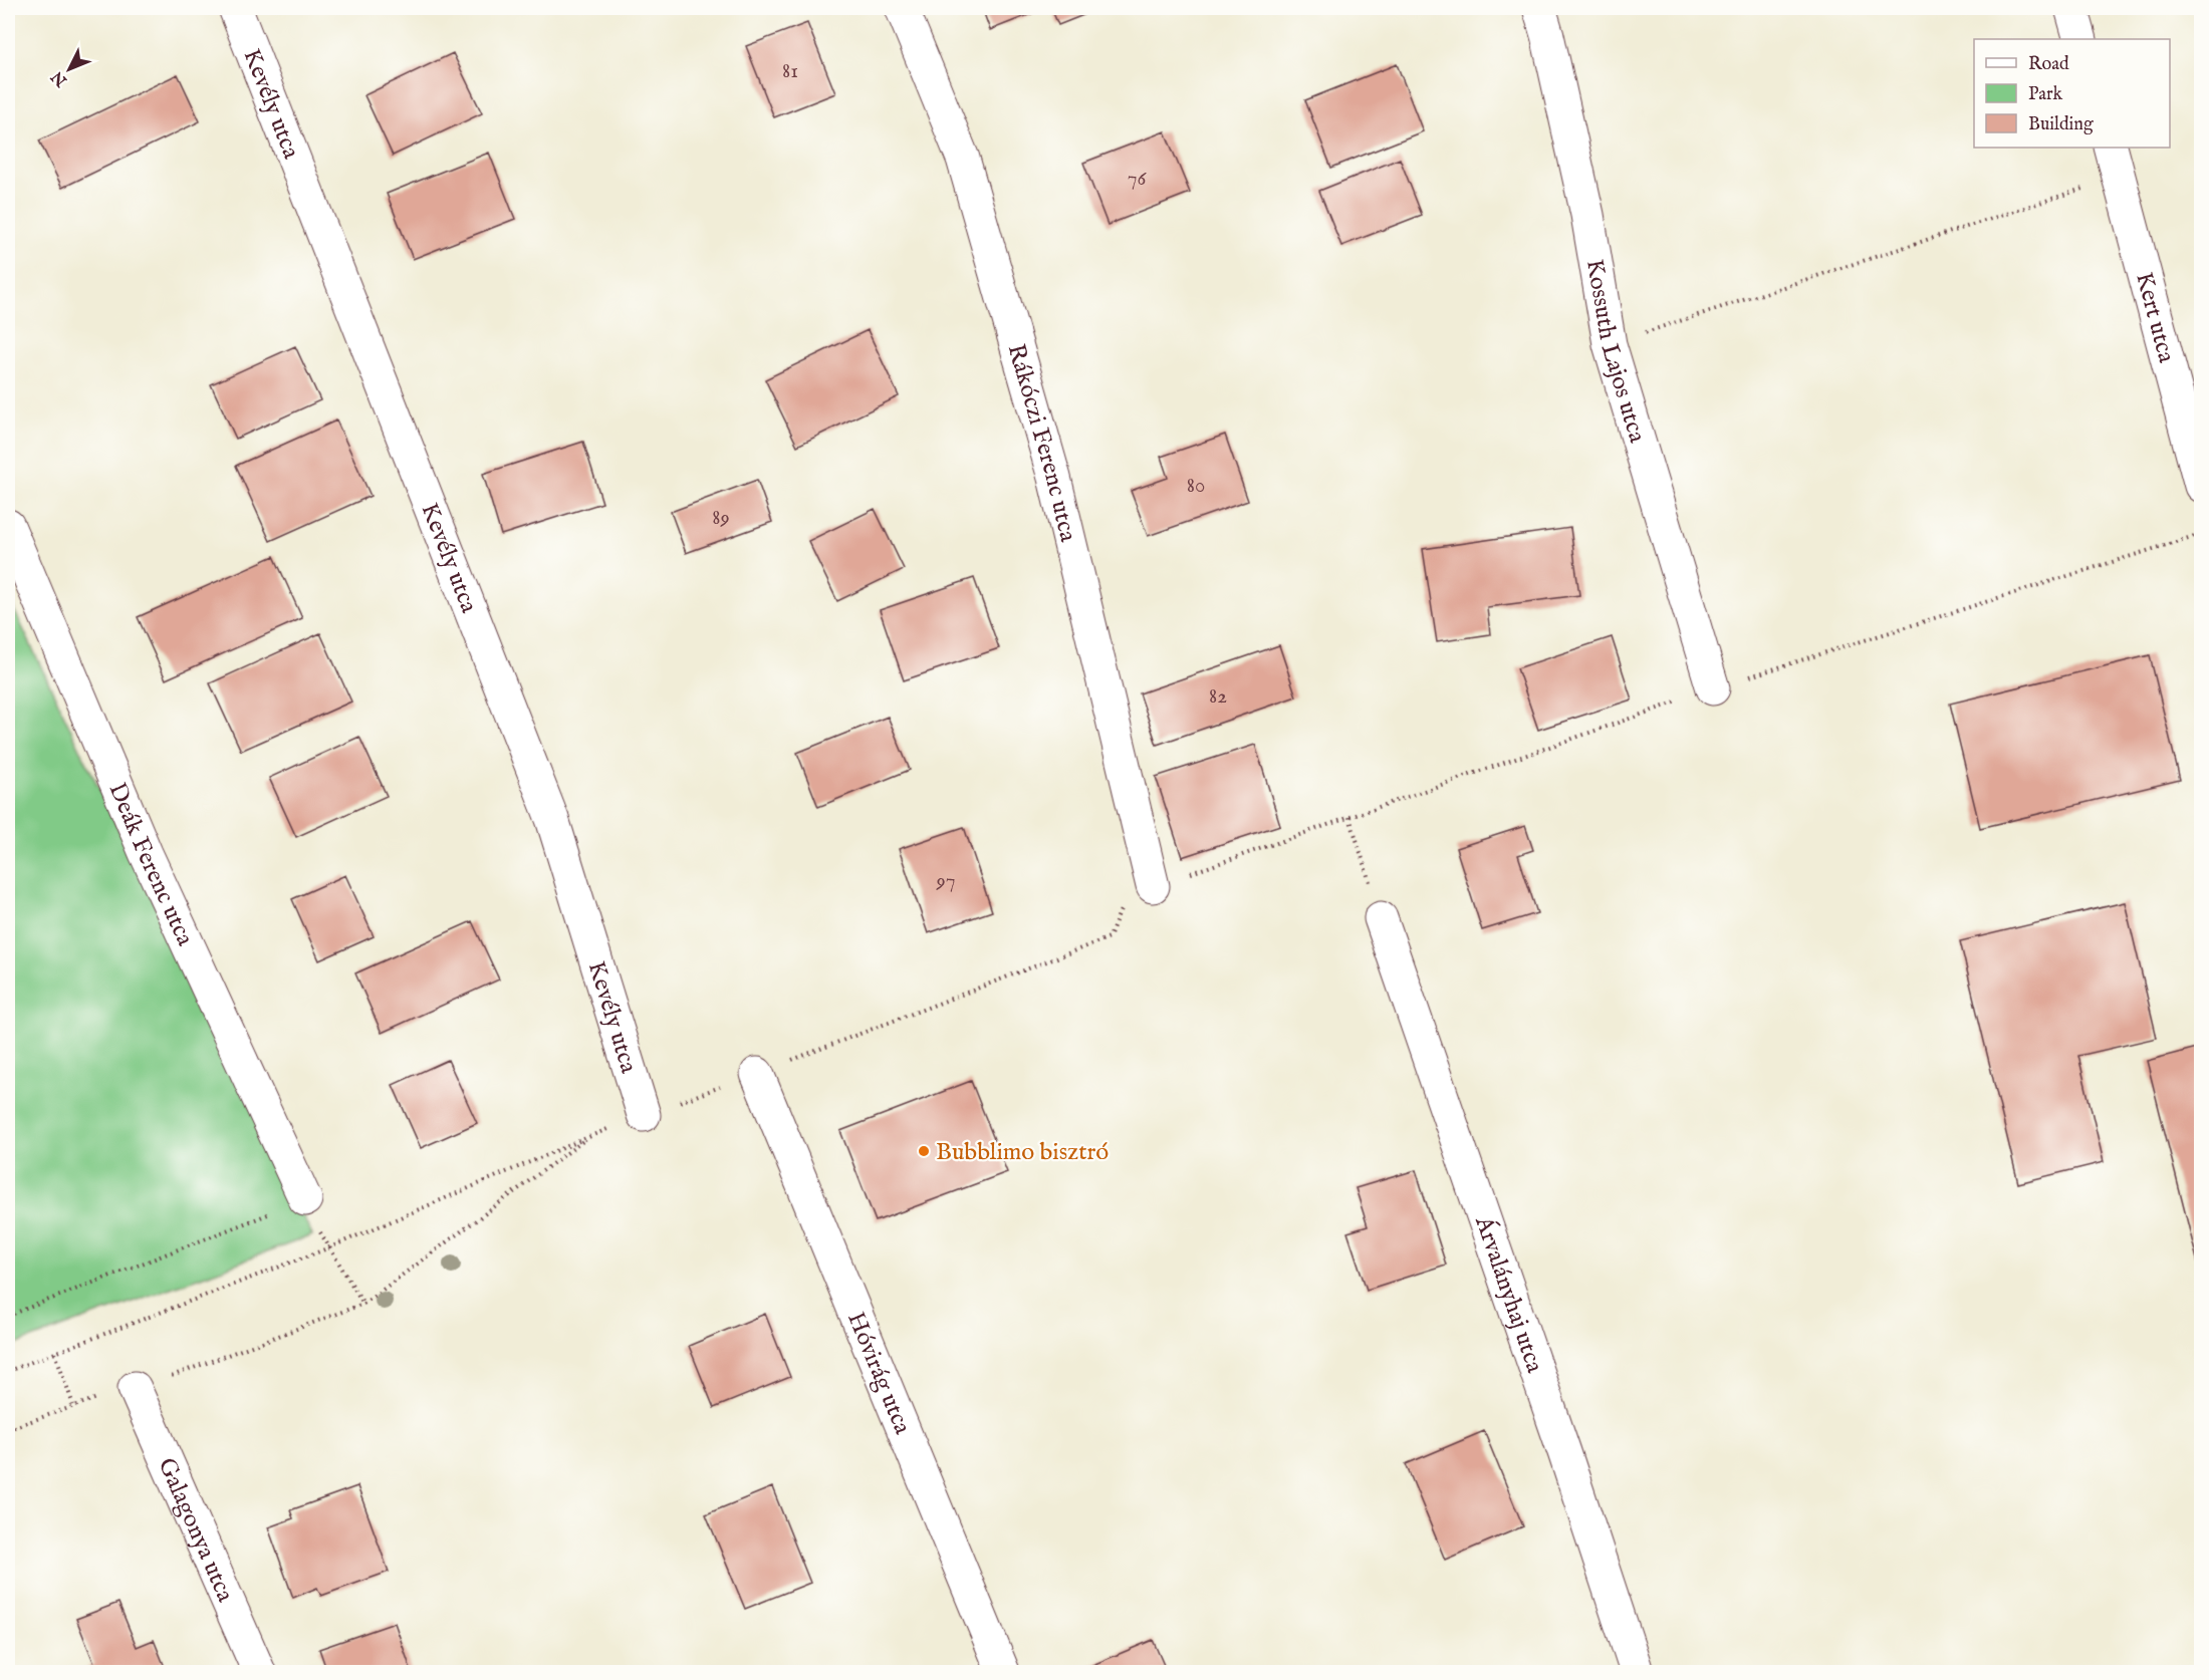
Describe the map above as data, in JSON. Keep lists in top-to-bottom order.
{
  "streets": {
    "street": [
      "Kevély utca",
      "Kert utca",
      "Kossuth Lajos utca",
      "Rákóczi Ferenc utca",
      "Deák Ferenc utca",
      "Árvalányhaj utca",
      "Hóvirág utca",
      "Galagonya utca"
    ]
  },
  "places": ["Bubblimo bisztró"],
  "house_numbers": [
    "81",
    "76",
    "80",
    "89",
    "82",
    "97"
  ],
  "legend": ["Road", "Park", "Building"],
  "north": "bottom left"
}
